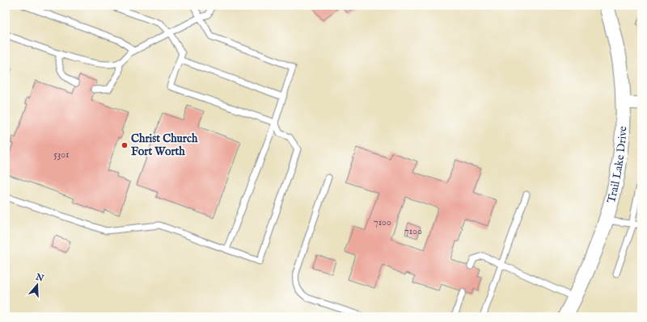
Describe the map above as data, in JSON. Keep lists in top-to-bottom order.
{
  "streets": {
    "street": ["Trail Lake Drive"]
  },
  "places": ["Christ Church Fort Worth"],
  "house_numbers": ["5301", "7100", "7100"],
  "north": "top"
}
